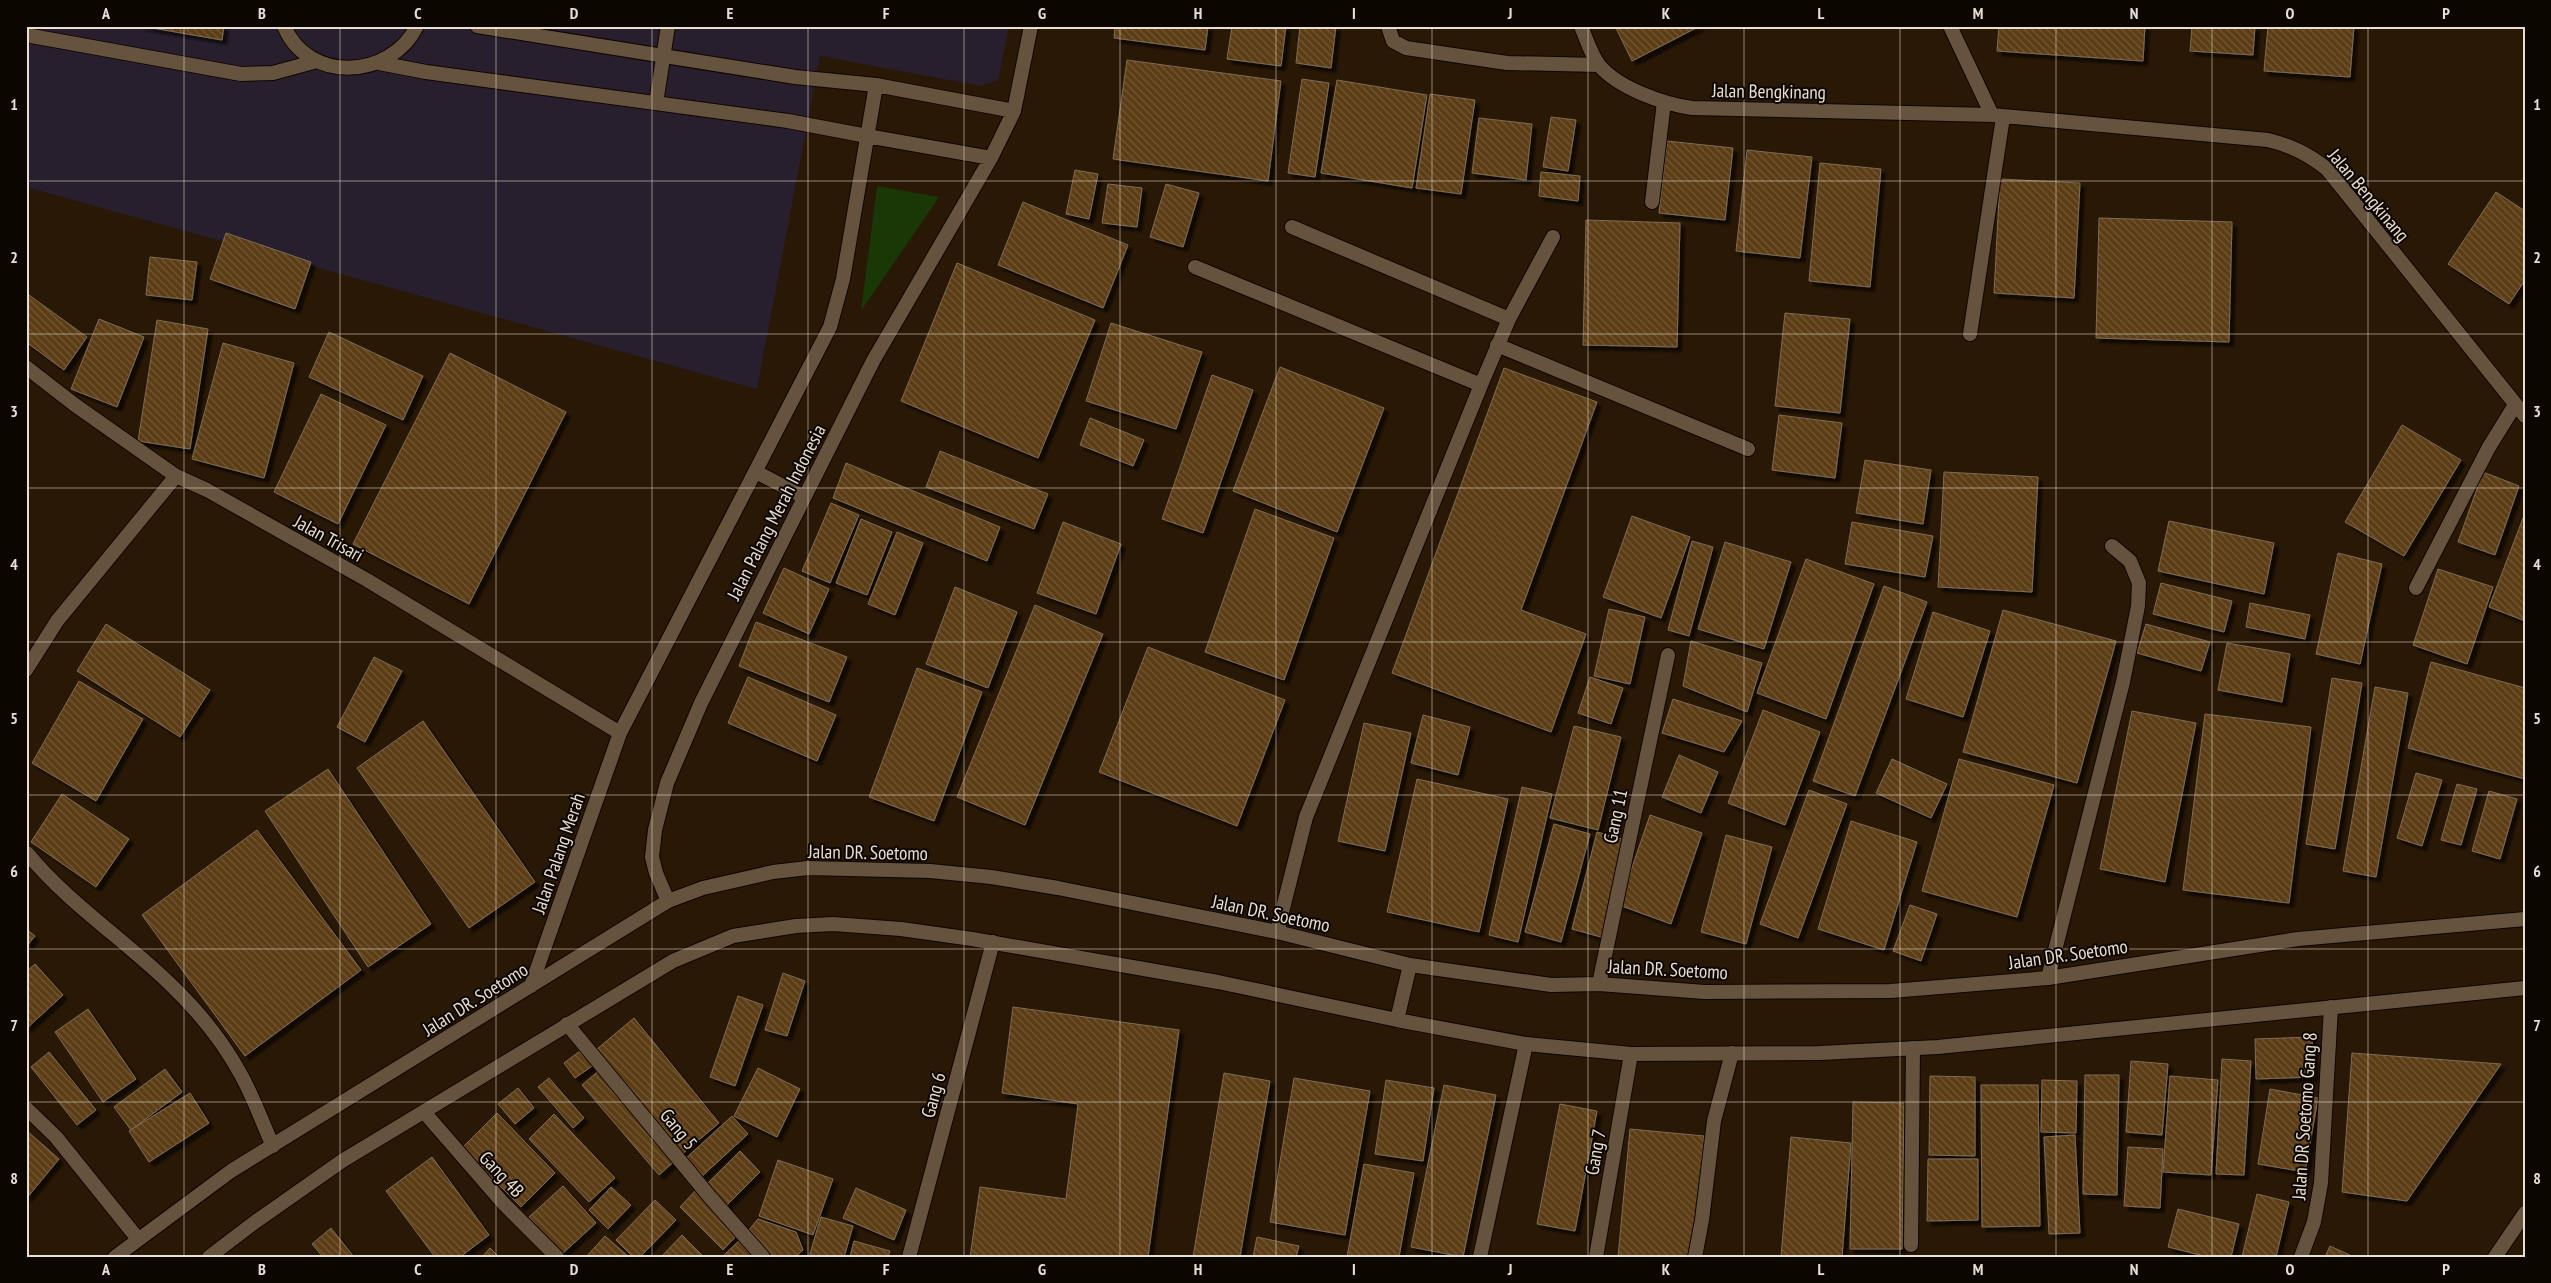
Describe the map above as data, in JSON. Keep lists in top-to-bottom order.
{
  "streets": {
    "street": [
      "Jalan Bengkinang",
      "Jalan Palang Merah Indonesia",
      "Jalan Trisari",
      "Gang 11",
      "Jalan DR. Soetomo",
      "Jalan Palang Merah",
      "Gang 6",
      "Jalan DR Soetomo Gang 8",
      "Gang 5",
      "Gang 7",
      "Gang 4B"
    ]
  },
  "crossings": [
    ["Jalan Palang Merah Indonesia", "Jalan Trisari"],
    ["Jalan Palang Merah Indonesia", "Jalan DR. Soetomo"],
    ["Jalan Palang Merah Indonesia", "Jalan Palang Merah"],
    ["Jalan Trisari", "Jalan Palang Merah"],
    ["Gang 11", "Jalan DR. Soetomo"],
    ["Jalan DR. Soetomo", "Jalan Palang Merah"]
  ],
  "grid": {
    "columns": [
      "A",
      "B",
      "C",
      "D",
      "E",
      "F",
      "G",
      "H",
      "I",
      "J",
      "K",
      "L",
      "M",
      "N",
      "O",
      "P"
    ],
    "rows": [
      "1",
      "2",
      "3",
      "4",
      "5",
      "6",
      "7",
      "8"
    ]
  }
}
